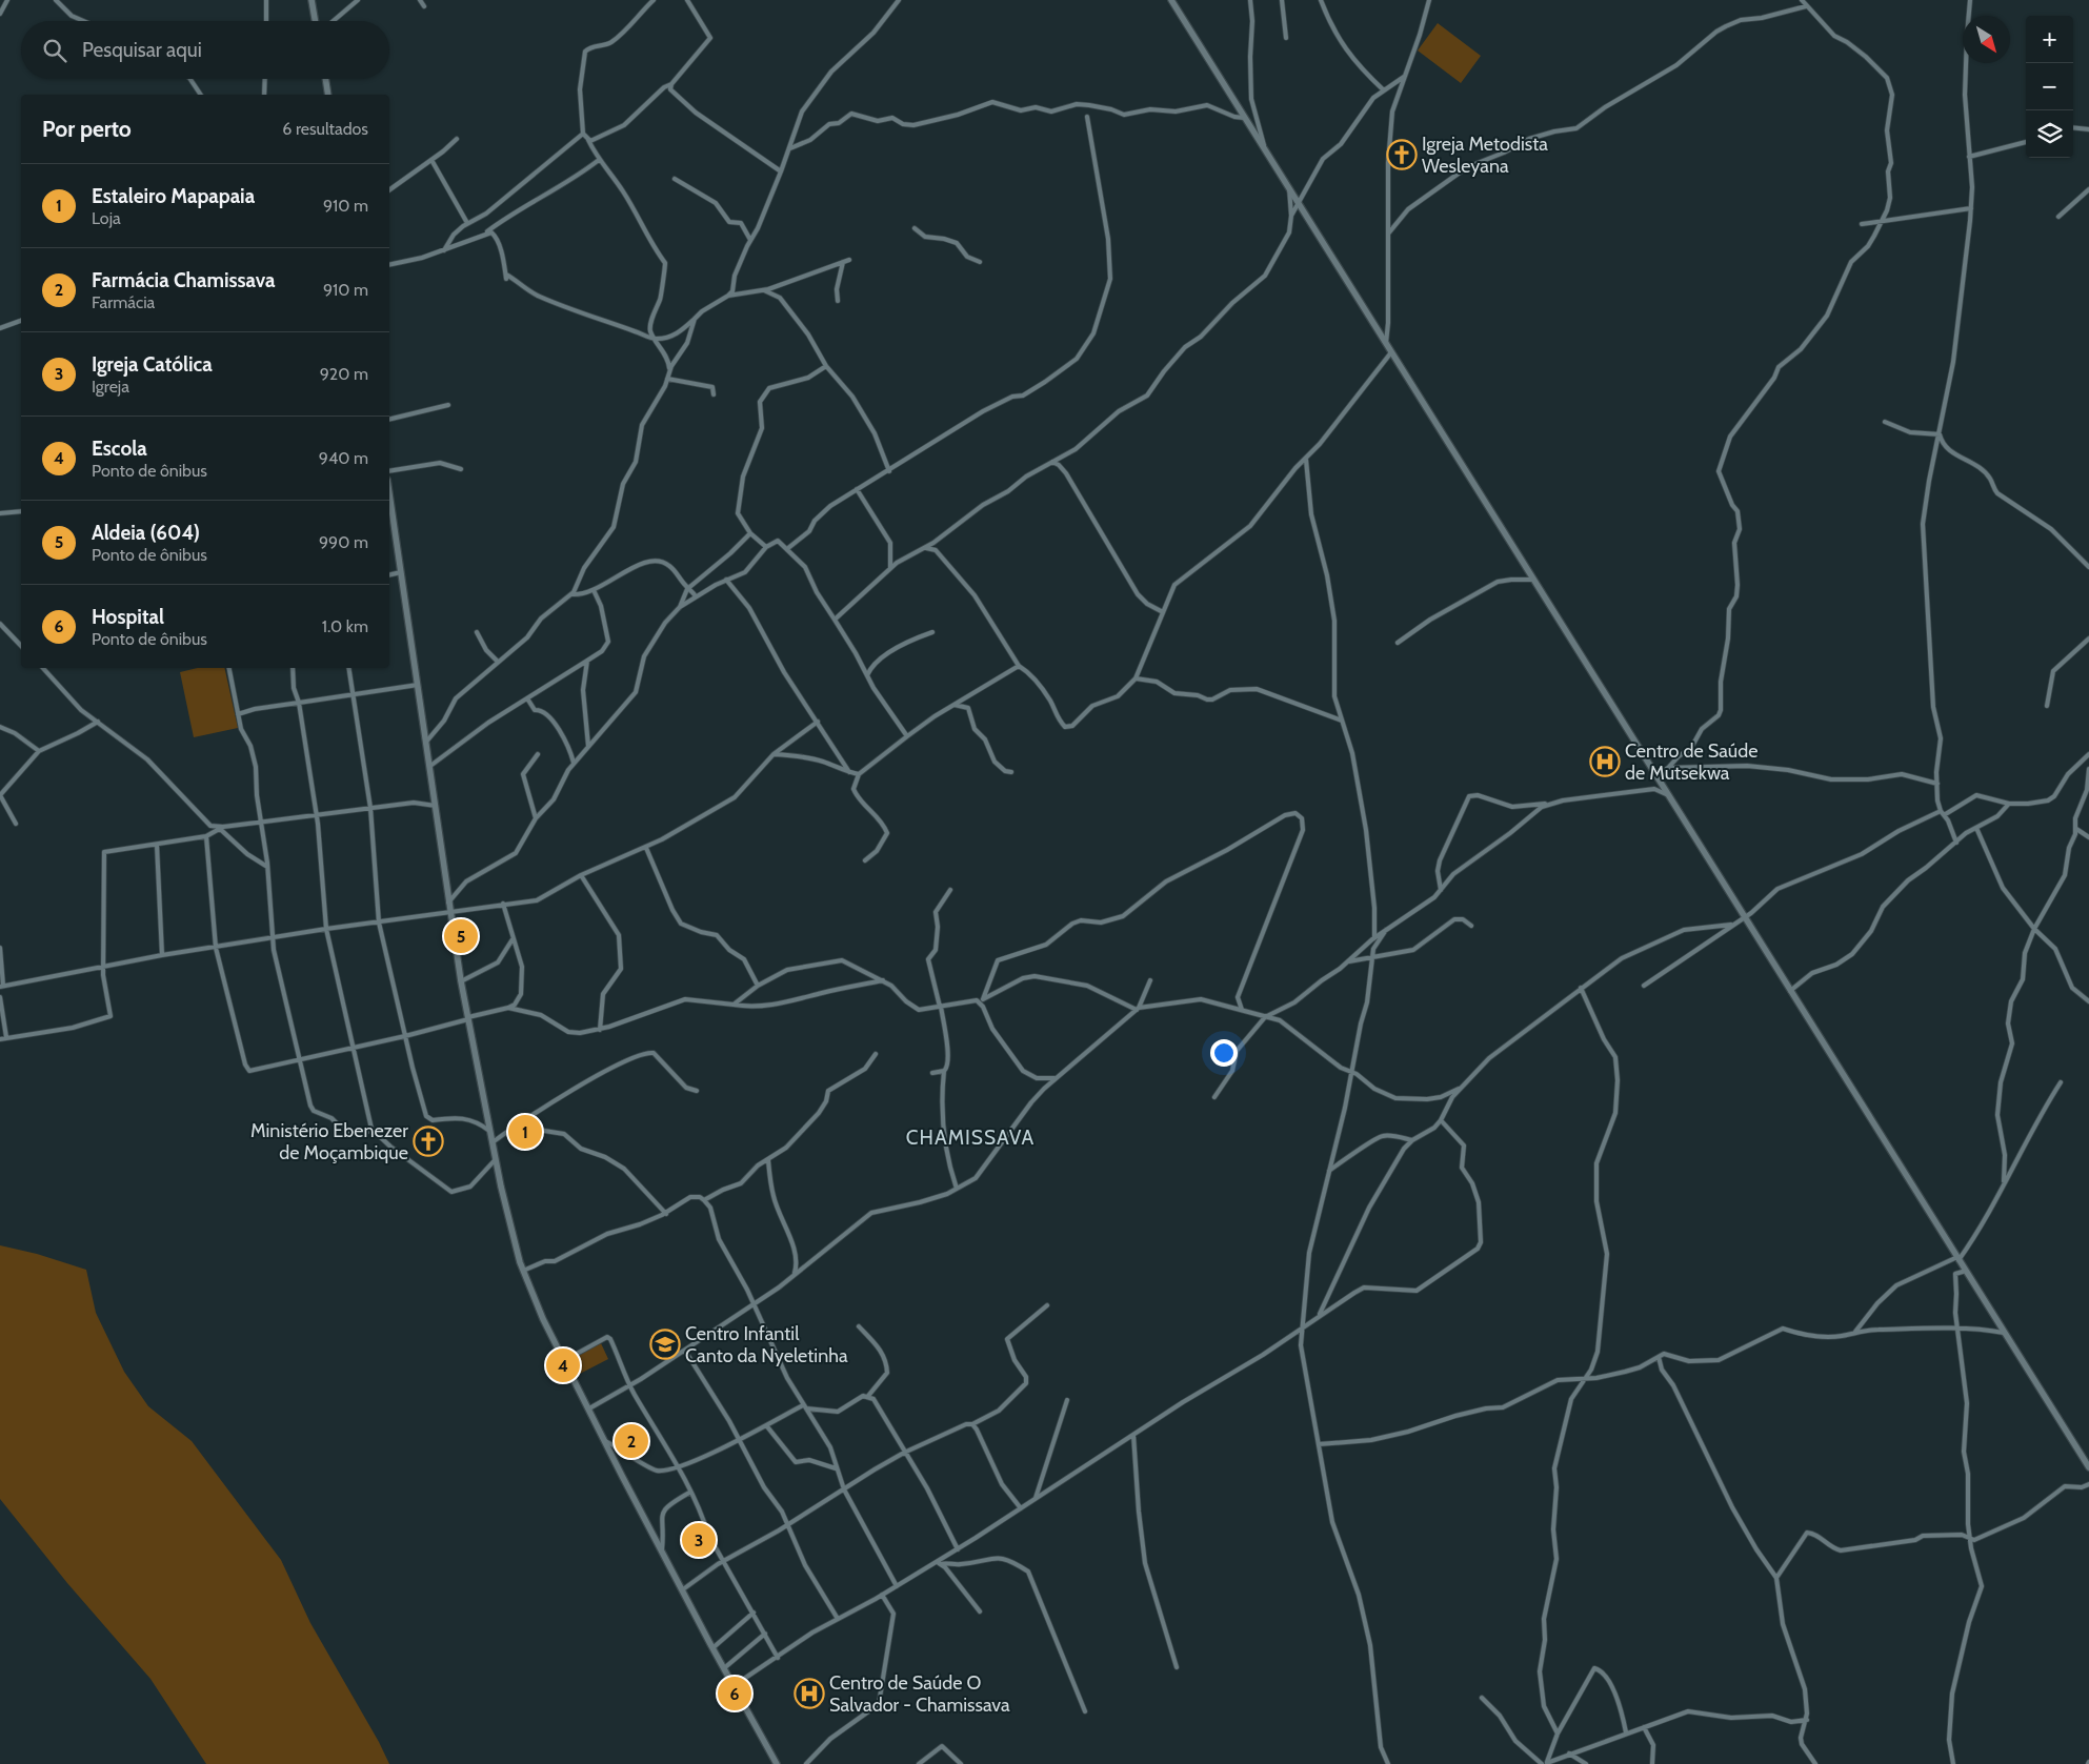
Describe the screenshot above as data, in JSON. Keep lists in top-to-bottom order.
{
  "districts": ["CHAMISSAVA"],
  "places": {
    "church": ["Igreja Metodista Wesleyana", "Ministério Ebenezer de Moçambique"],
    "hospital": ["Centro de Saúde de Mutsekwa", "Centro de Saúde O Salvador - Chamissava"],
    "school or university": ["Centro Infantil Canto da Nyeletinha"]
  },
  "north": "bottom right",
  "page": {
    "map_buttons": ["+", "−"],
    "search": "Pesquisar aqui",
    "heading": ["Por perto", "6 resultados"],
    "list": [
      {
        "mark": "1",
        "name": "Estaleiro Mapapaia",
        "note": "Loja",
        "value": "910 m"
      },
      {
        "mark": "2",
        "name": "Farmácia Chamissava",
        "note": "Farmácia",
        "value": "910 m"
      },
      {
        "mark": "3",
        "name": "Igreja Católica",
        "note": "Igreja",
        "value": "920 m"
      },
      {
        "mark": "4",
        "name": "Escola",
        "note": "Ponto de ônibus",
        "value": "940 m"
      },
      {
        "mark": "5",
        "name": "Aldeia (604)",
        "note": "Ponto de ônibus",
        "value": "990 m"
      },
      {
        "mark": "6",
        "name": "Hospital",
        "note": "Ponto de ônibus",
        "value": "1.0 km"
      }
    ],
    "pins": [
      "5",
      "1",
      "4",
      "2",
      "3",
      "6"
    ]
  }
}
